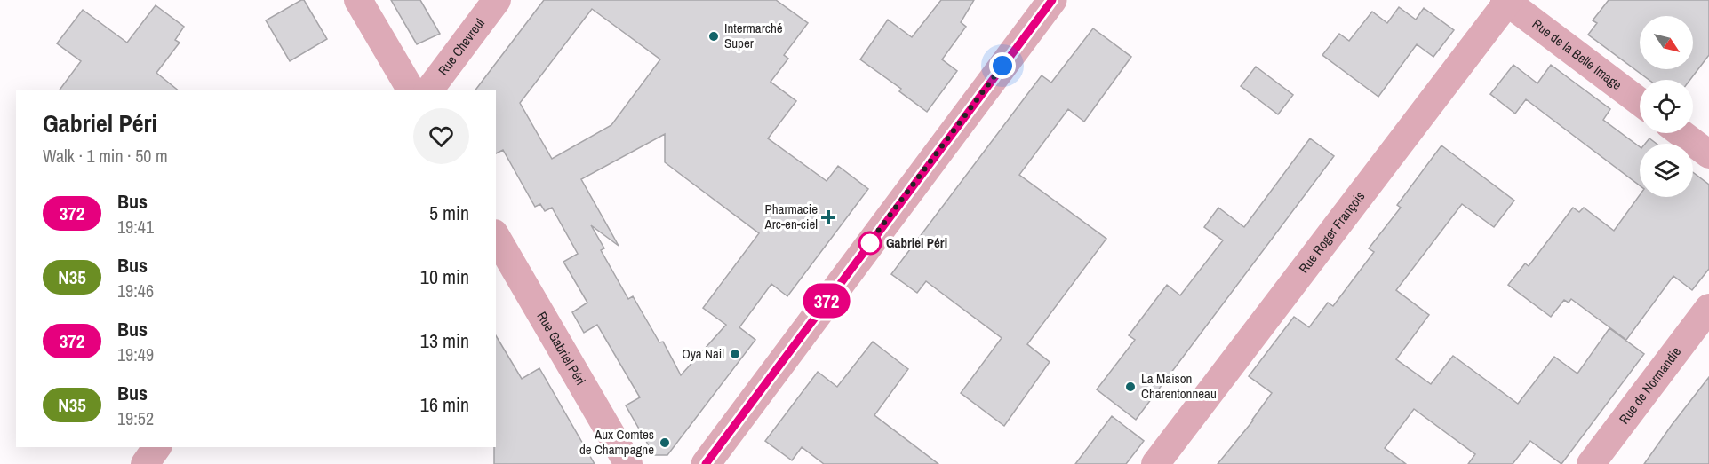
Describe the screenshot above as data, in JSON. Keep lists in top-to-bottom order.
{
  "streets": {
    "street": [
      "Rue Chevreul",
      "Rue de la Belle Image",
      "Rue Roger François",
      "Rue Gabriel Péri",
      "Rue de Normandie"
    ]
  },
  "crossings": [
    ["Rue de la Belle Image", "Rue Roger François"]
  ],
  "places": {
    "other": [
      "Intermarché Super",
      "Gabriel Péri",
      "Oya Nail",
      "La Maison Charentonneau",
      "Aux Comtes de Champagne"
    ],
    "health": ["Pharmacie Arc-en-ciel"]
  },
  "lines": ["bus line 372"],
  "north": "bottom right",
  "page": {
    "on_map": "372",
    "heading": ["Gabriel Péri", "Walk · 1 min · 50 m"],
    "list": [
      {
        "mark": "372",
        "name": "Bus",
        "note": "19:41",
        "value": "5 min"
      },
      {
        "mark": "N35",
        "name": "Bus",
        "note": "19:46",
        "value": "10 min"
      },
      {
        "mark": "372",
        "name": "Bus",
        "note": "19:49",
        "value": "13 min"
      },
      {
        "mark": "N35",
        "name": "Bus",
        "note": "19:52",
        "value": "16 min"
      }
    ]
  }
}
